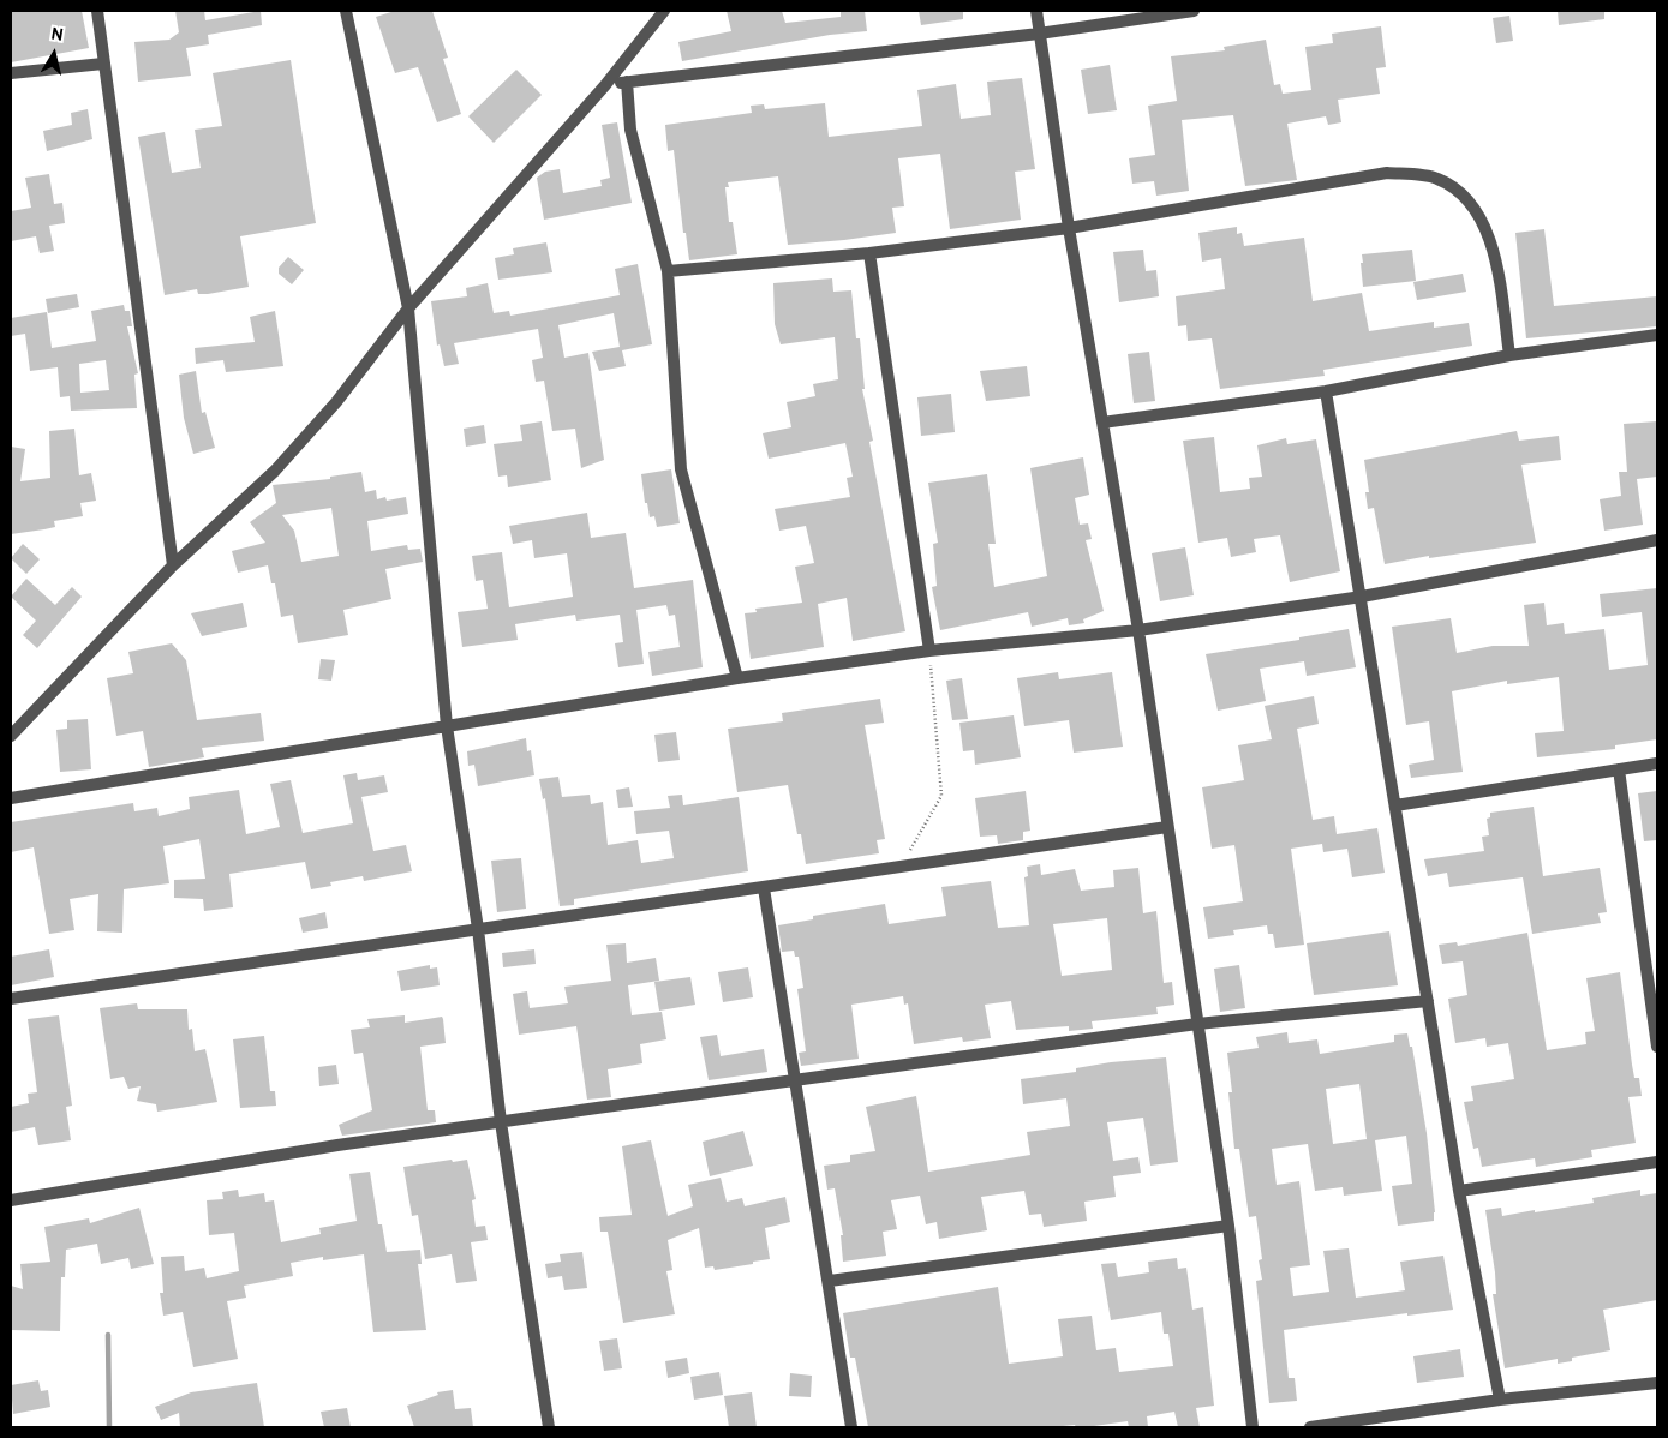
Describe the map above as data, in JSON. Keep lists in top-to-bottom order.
{
  "north": "top"
}
